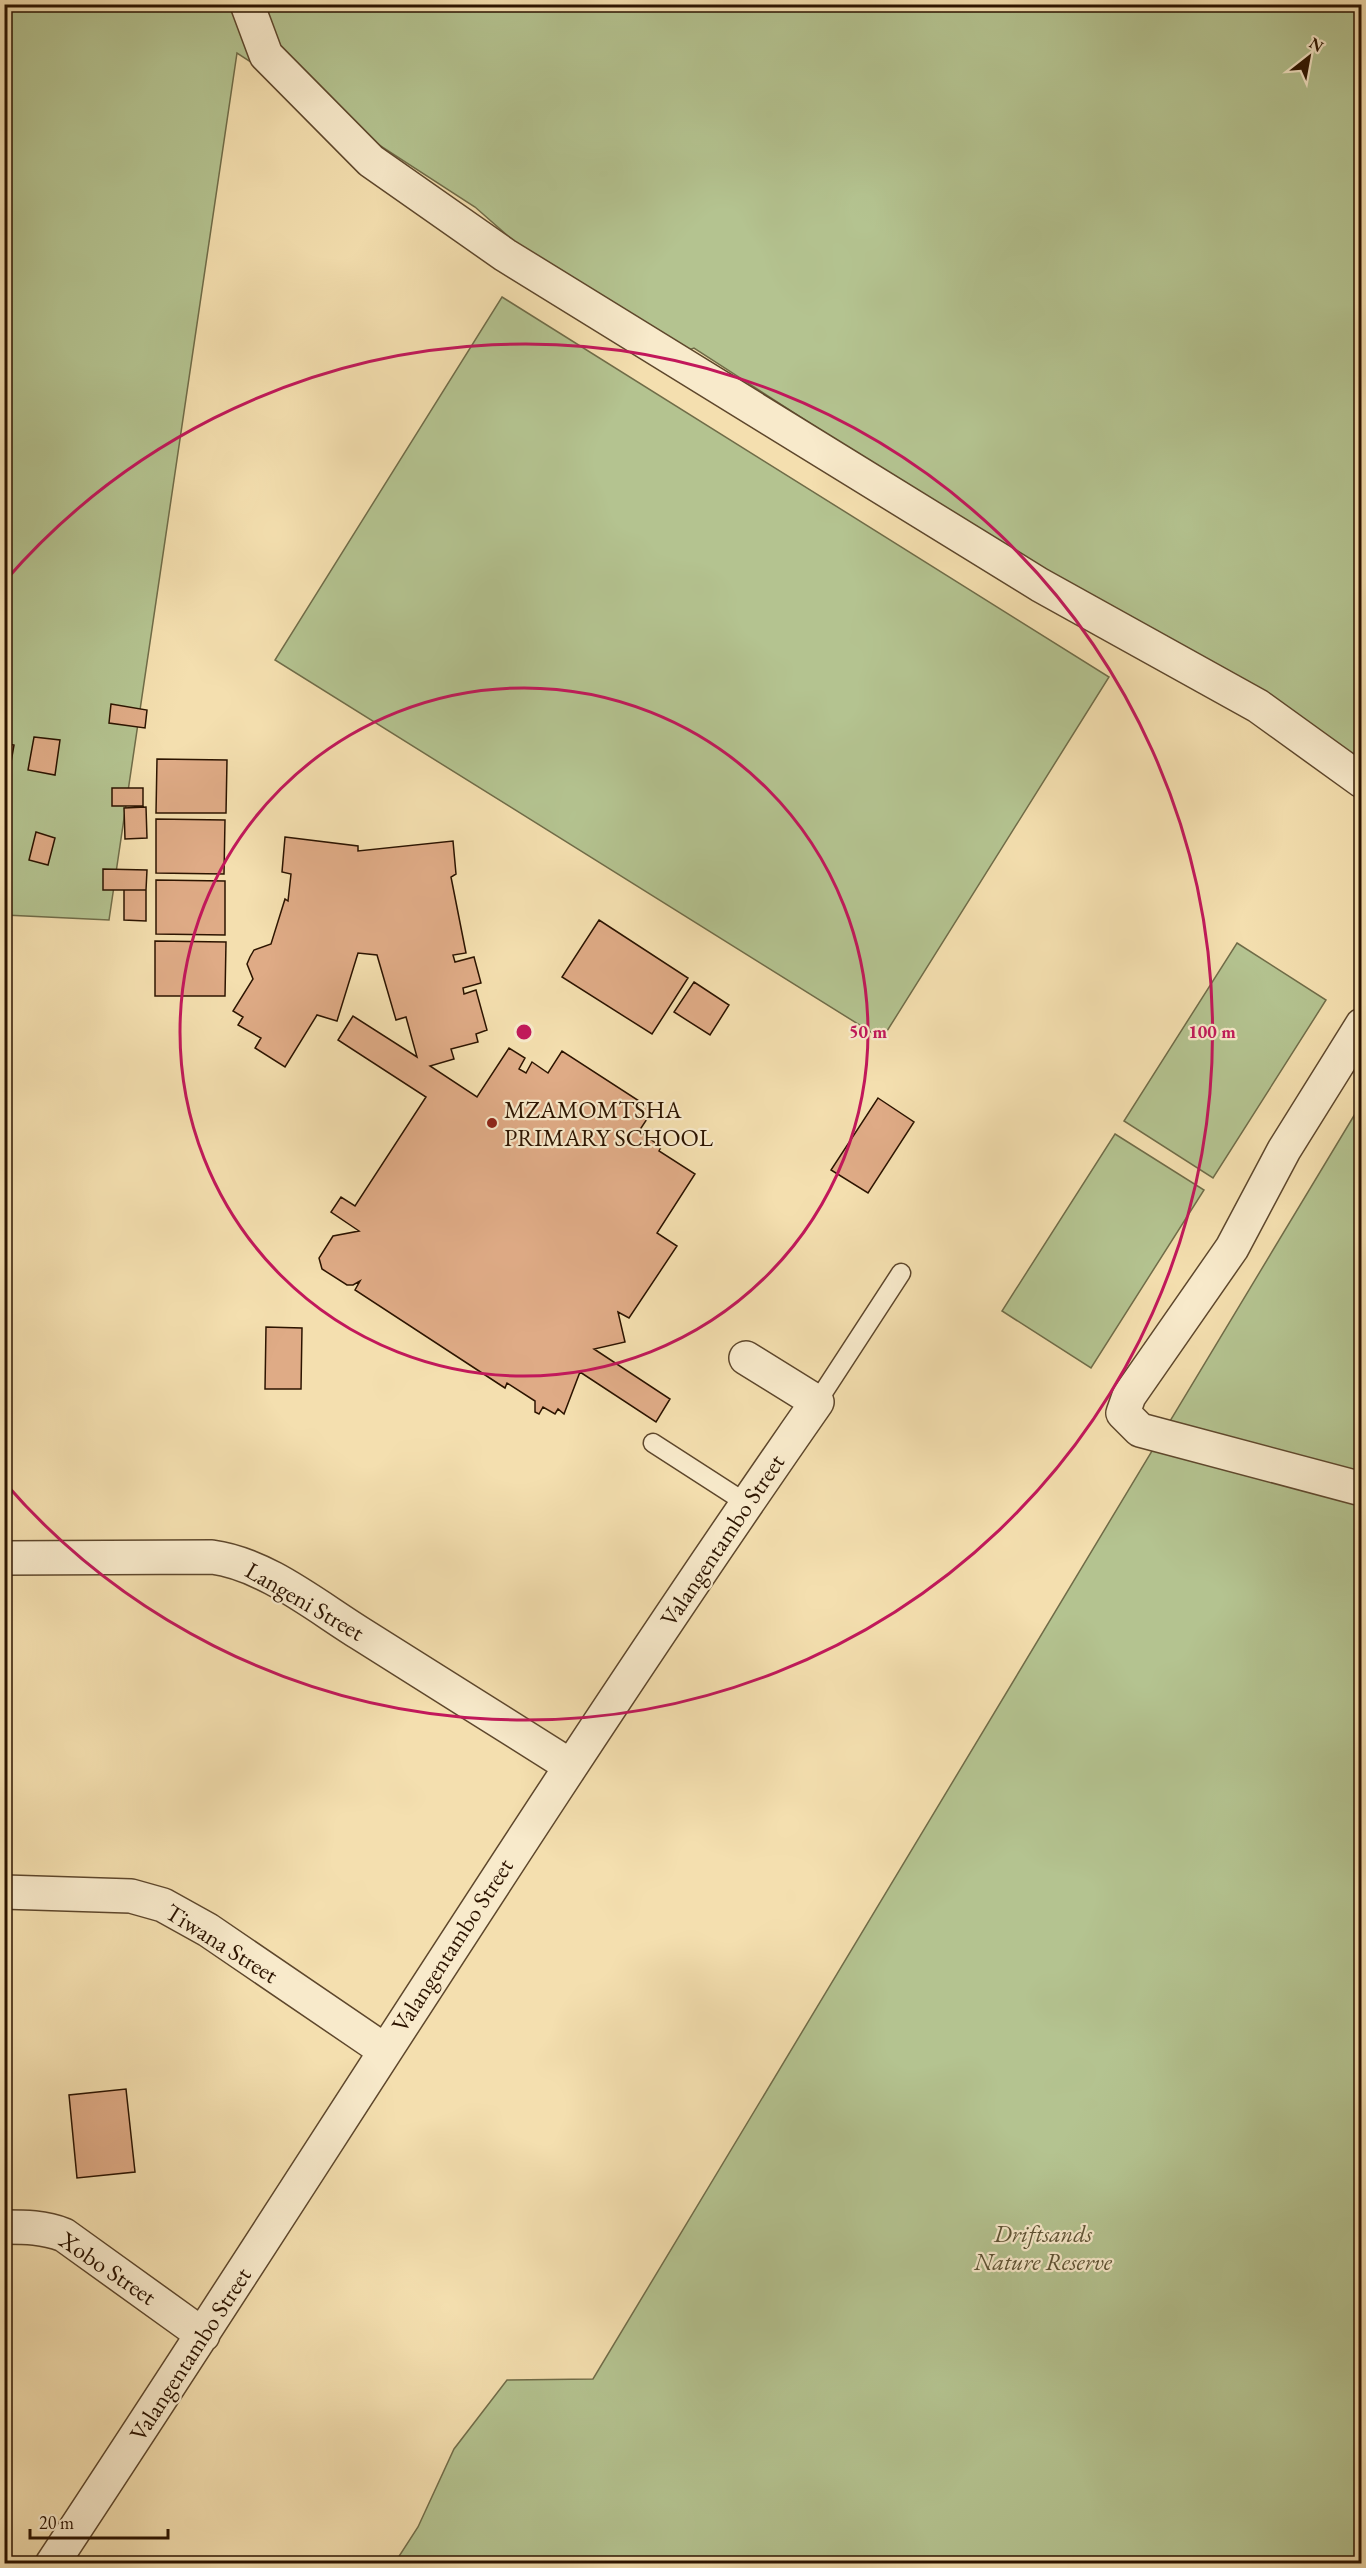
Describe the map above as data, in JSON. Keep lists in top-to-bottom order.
{
  "streets": {
    "street": [
      "Valangentambo Street",
      "Langeni Street",
      "Tiwana Street",
      "Xobo Street"
    ]
  },
  "crossings": [
    ["Valangentambo Street", "Langeni Street"],
    ["Valangentambo Street", "Tiwana Street"],
    ["Valangentambo Street", "Xobo Street"]
  ],
  "parks": ["Driftsands Nature Reserve"],
  "places": ["MZAMOMTSHA PRIMARY SCHOOL"],
  "scale_bar": "20 m",
  "north": "top right",
  "rings": ["50 m", "100 m"]
}
